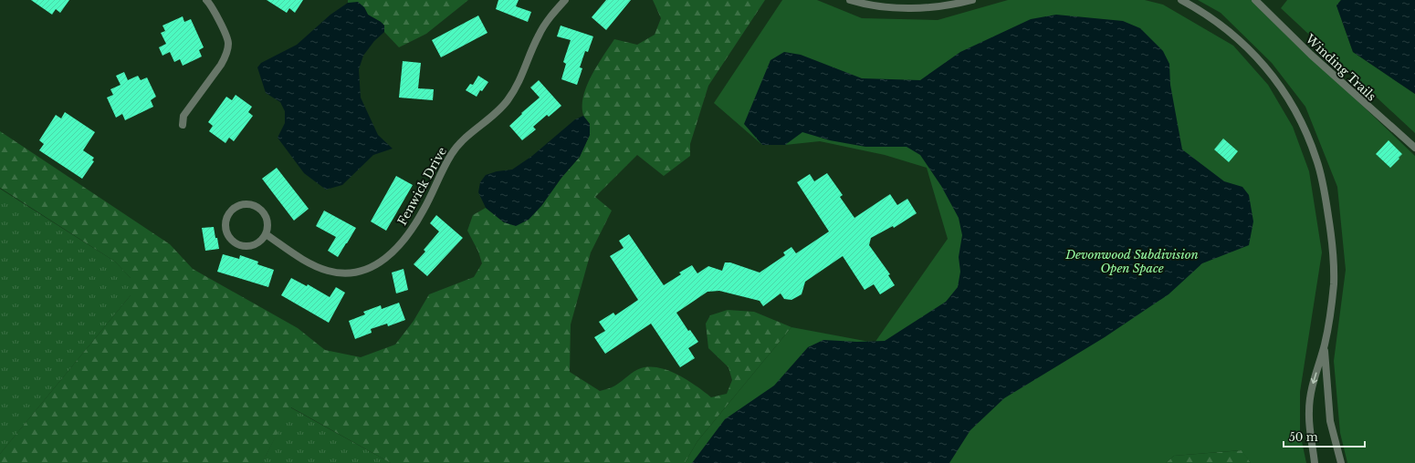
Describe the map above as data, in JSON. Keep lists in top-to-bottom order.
{
  "streets": {
    "street": ["Winding Trails", "Fenwick Drive"]
  },
  "parks": ["Devonwood Subdivision Open Space"],
  "scale_bar": "50 m"
}
